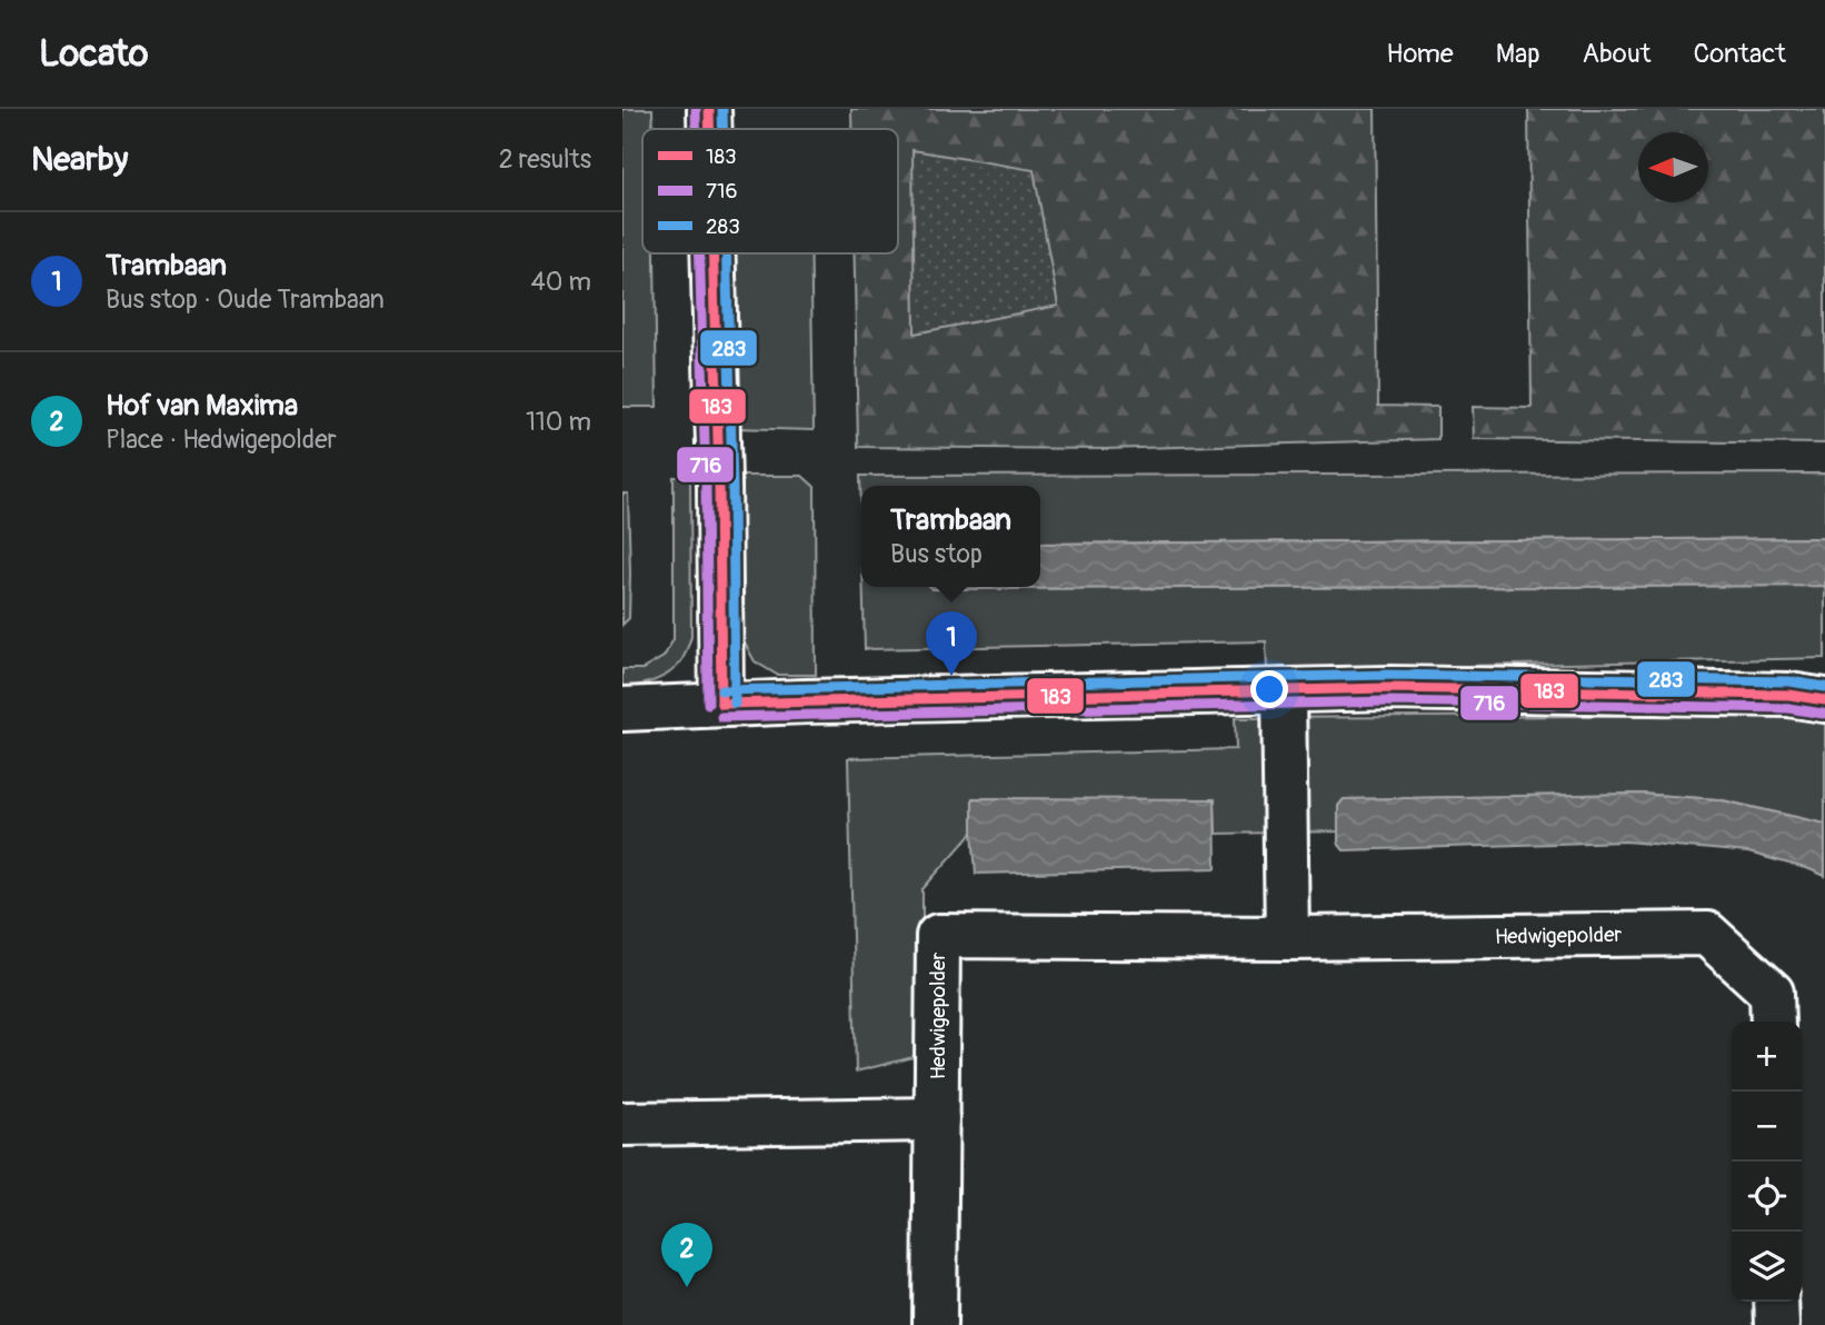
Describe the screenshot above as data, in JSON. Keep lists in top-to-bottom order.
{
  "streets": {
    "street": ["Hedwigepolder"]
  },
  "lines": ["transit line 183", "transit line 716", "transit line 283"],
  "legend": ["183", "716", "283"],
  "north": "left",
  "page": {
    "header": "Locato",
    "nav": [
      "Home",
      "Map",
      "About",
      "Contact"
    ],
    "heading": ["Nearby", "2 results"],
    "list": [
      {
        "mark": "1",
        "name": "Trambaan",
        "note": "Bus stop · Oude Trambaan",
        "value": "40 m"
      },
      {
        "mark": "2",
        "name": "Hof van Maxima",
        "note": "Place · Hedwigepolder",
        "value": "110 m"
      }
    ],
    "popup": ["Trambaan", "Bus stop"],
    "pins": ["1", "2"],
    "map_buttons": ["+", "−"]
  }
}
